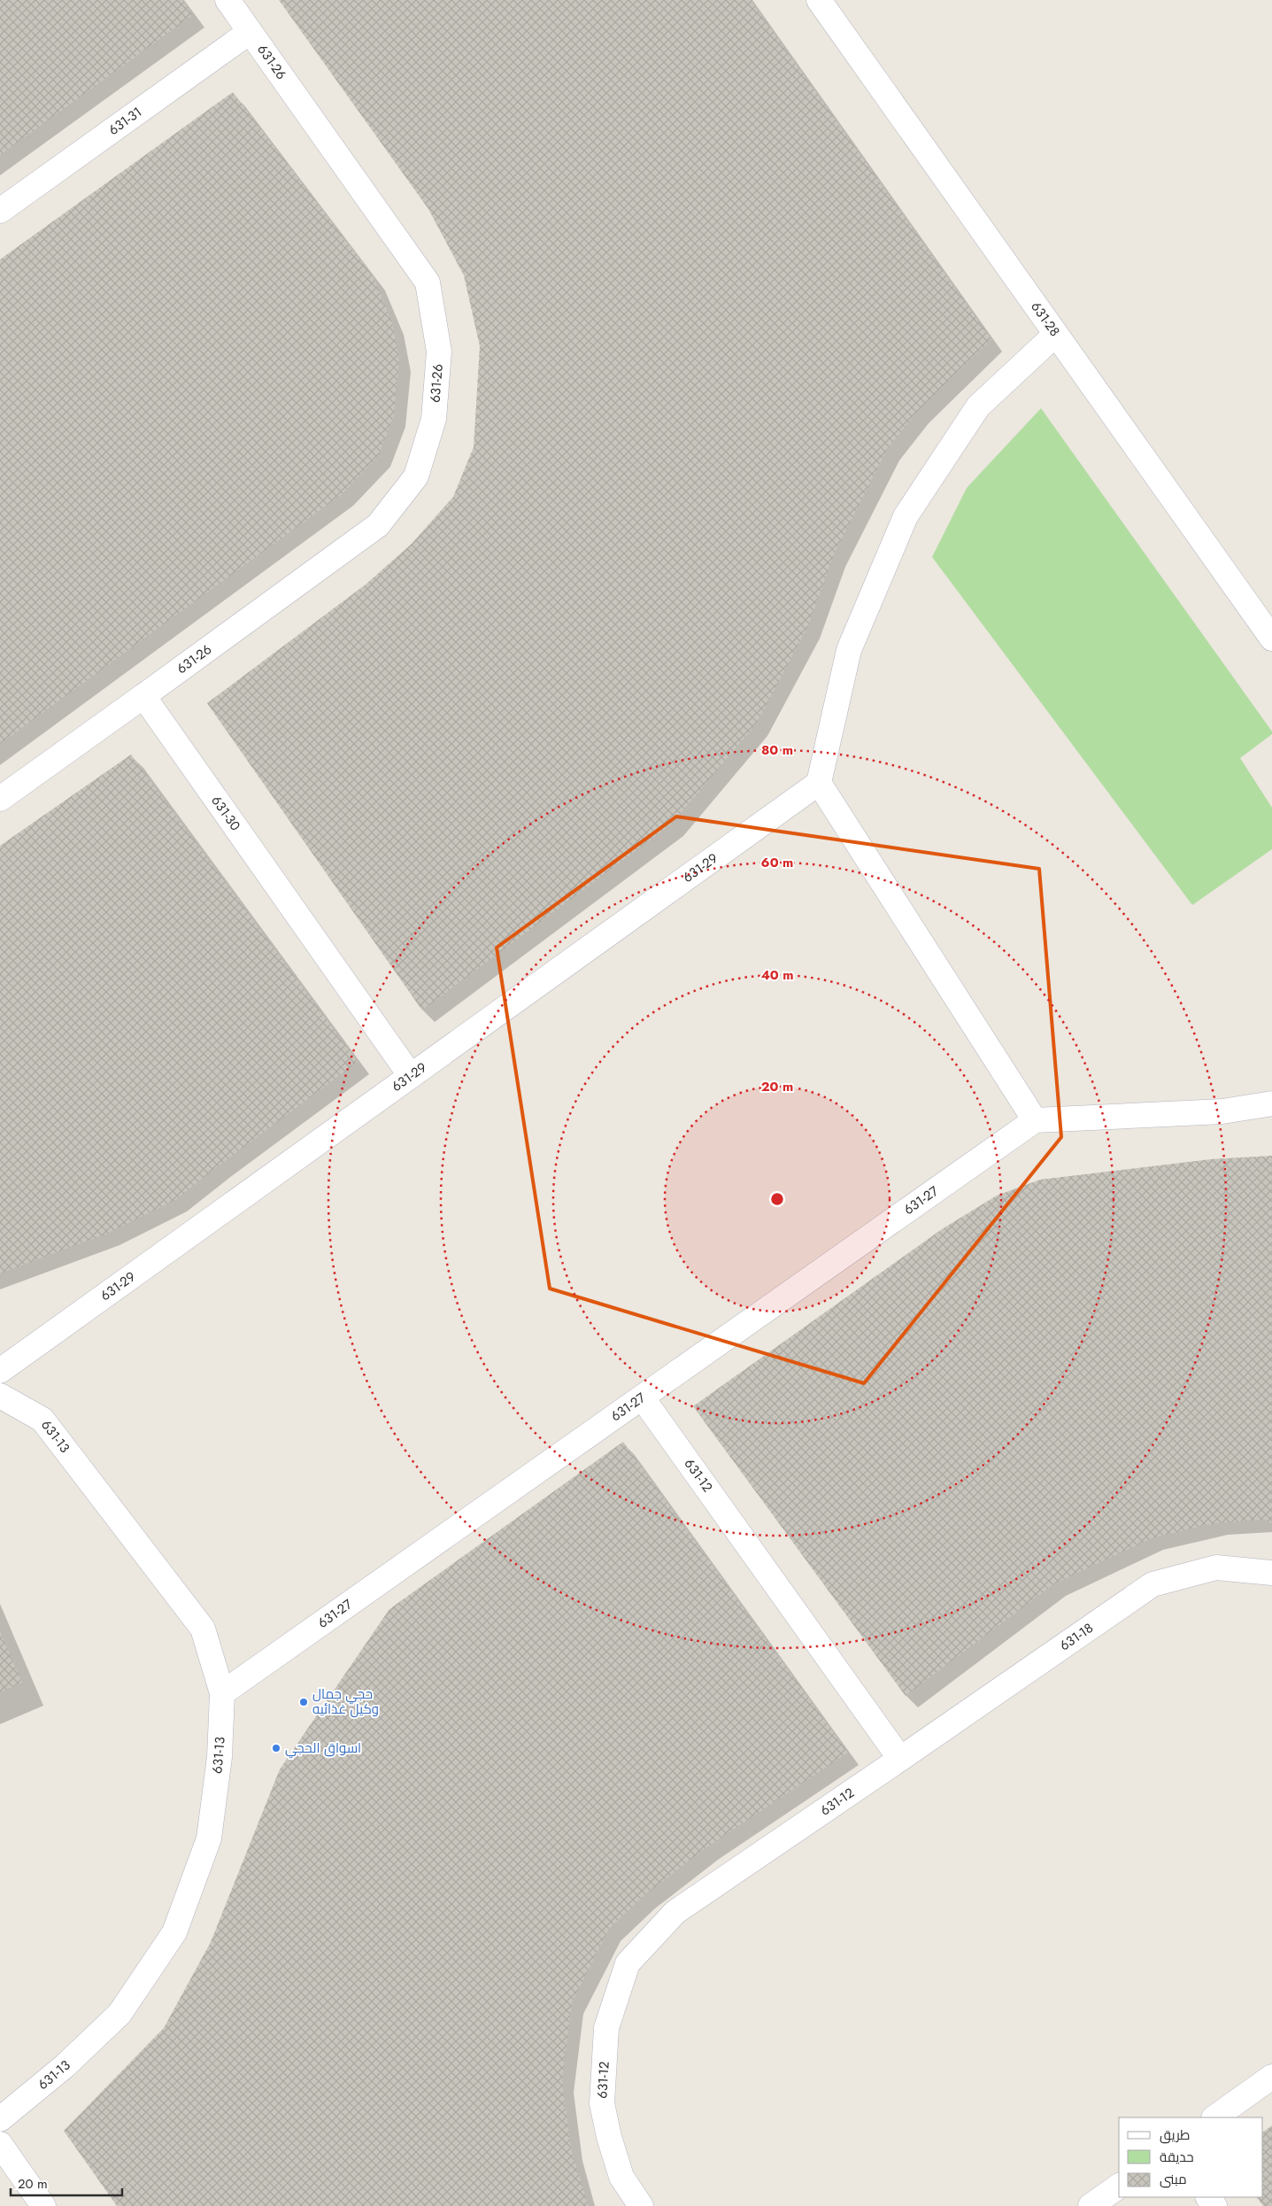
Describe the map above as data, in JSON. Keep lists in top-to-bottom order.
{
  "streets": {
    "street": [
      "631-26",
      "631-31",
      "631-28",
      "631-30",
      "631-29",
      "631-27",
      "631-13",
      "631-12",
      "631-18"
    ]
  },
  "crossings": [
    ["631-26", "631-31"],
    ["631-26", "631-30"],
    ["631-30", "631-29"],
    ["631-27", "631-13"],
    ["631-27", "631-12"],
    ["631-12", "631-18"]
  ],
  "places": ["حجي جمال وكيل غذائيه", "اسواق الحجي"],
  "legend": ["طريق", "حديقة", "مبنى"],
  "scale_bar": "20 m",
  "rings": [
    "80 m",
    "60 m",
    "40 m",
    "20 m"
  ]
}
